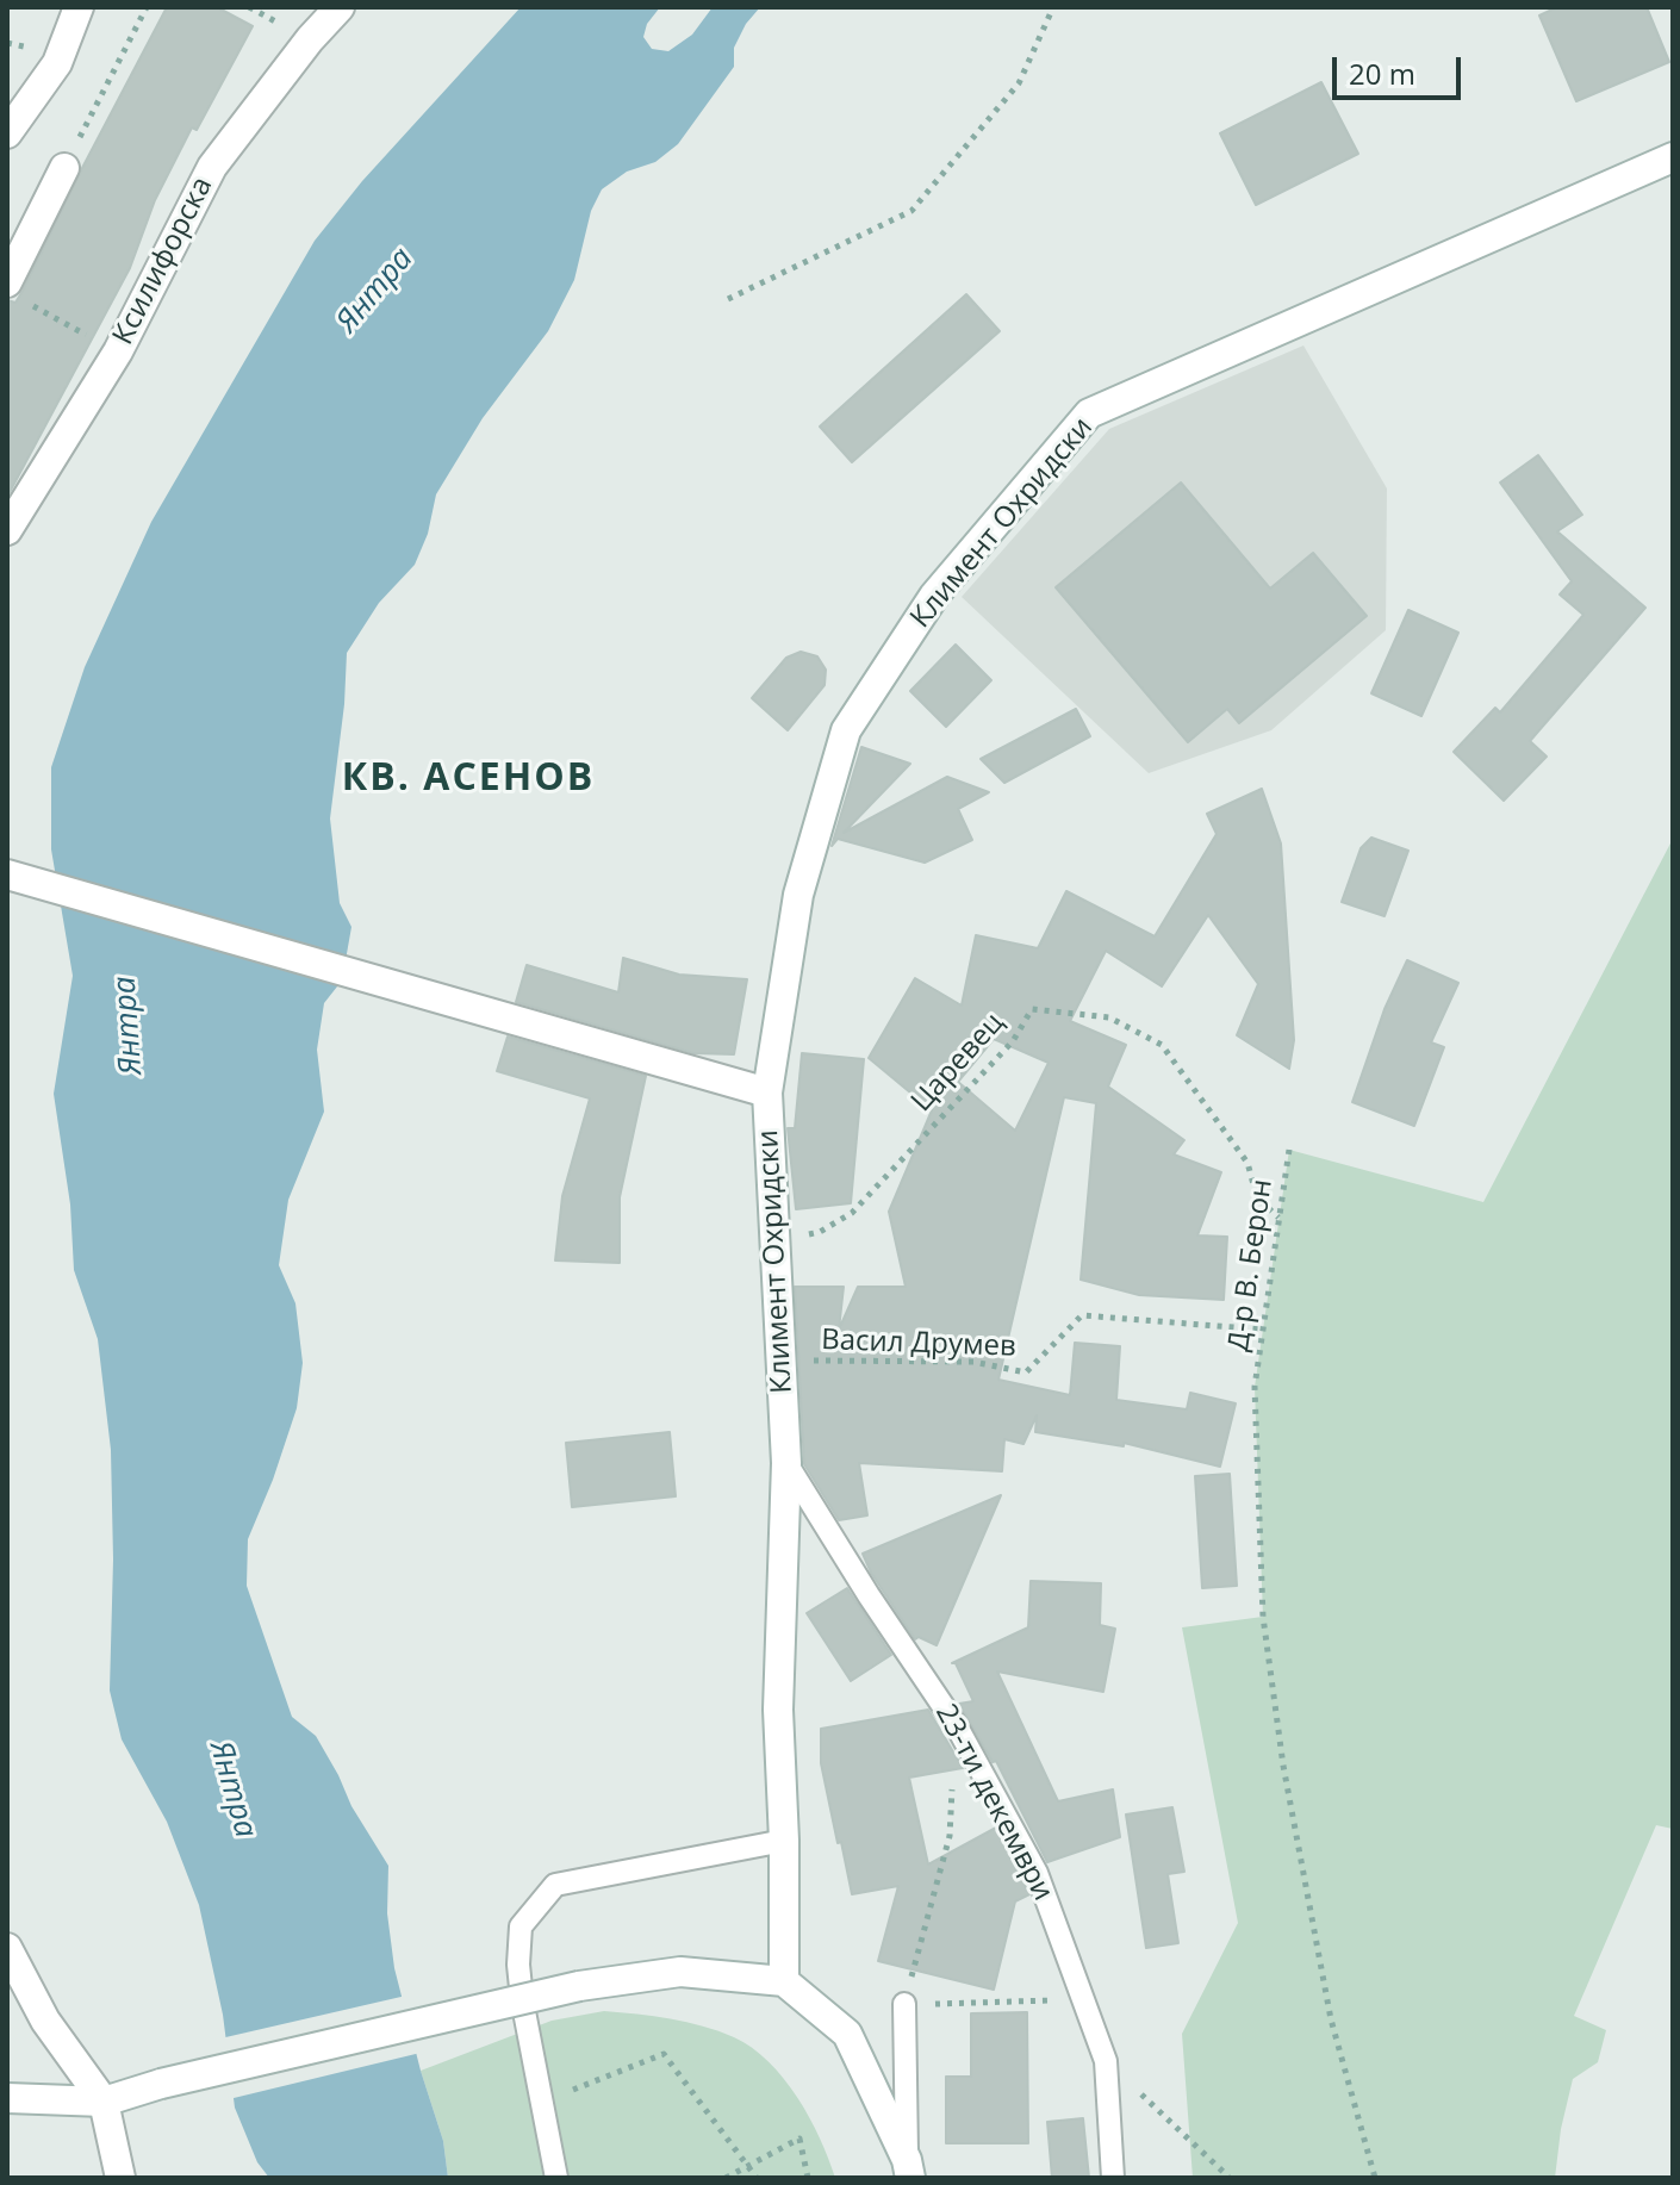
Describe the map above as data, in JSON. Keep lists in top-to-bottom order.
{
  "streets": {
    "street": ["Ксилифорска", "Климент Охридски"],
    "lane": ["23-ти декември"],
    "path": ["Царевец", "Д-р В. Берон", "Васил Друмев"]
  },
  "crossings": [
    ["Климент Охридски", "Царевец"],
    ["Климент Охридски", "Васил Друмев"],
    ["Климент Охридски", "23-ти декември"],
    ["Царевец", "Д-р В. Берон"],
    ["Д-р В. Берон", "Васил Друмев"]
  ],
  "districts": ["КВ. АСЕНОВ"],
  "water": ["Янтра"],
  "scale_bar": "20 m"
}
